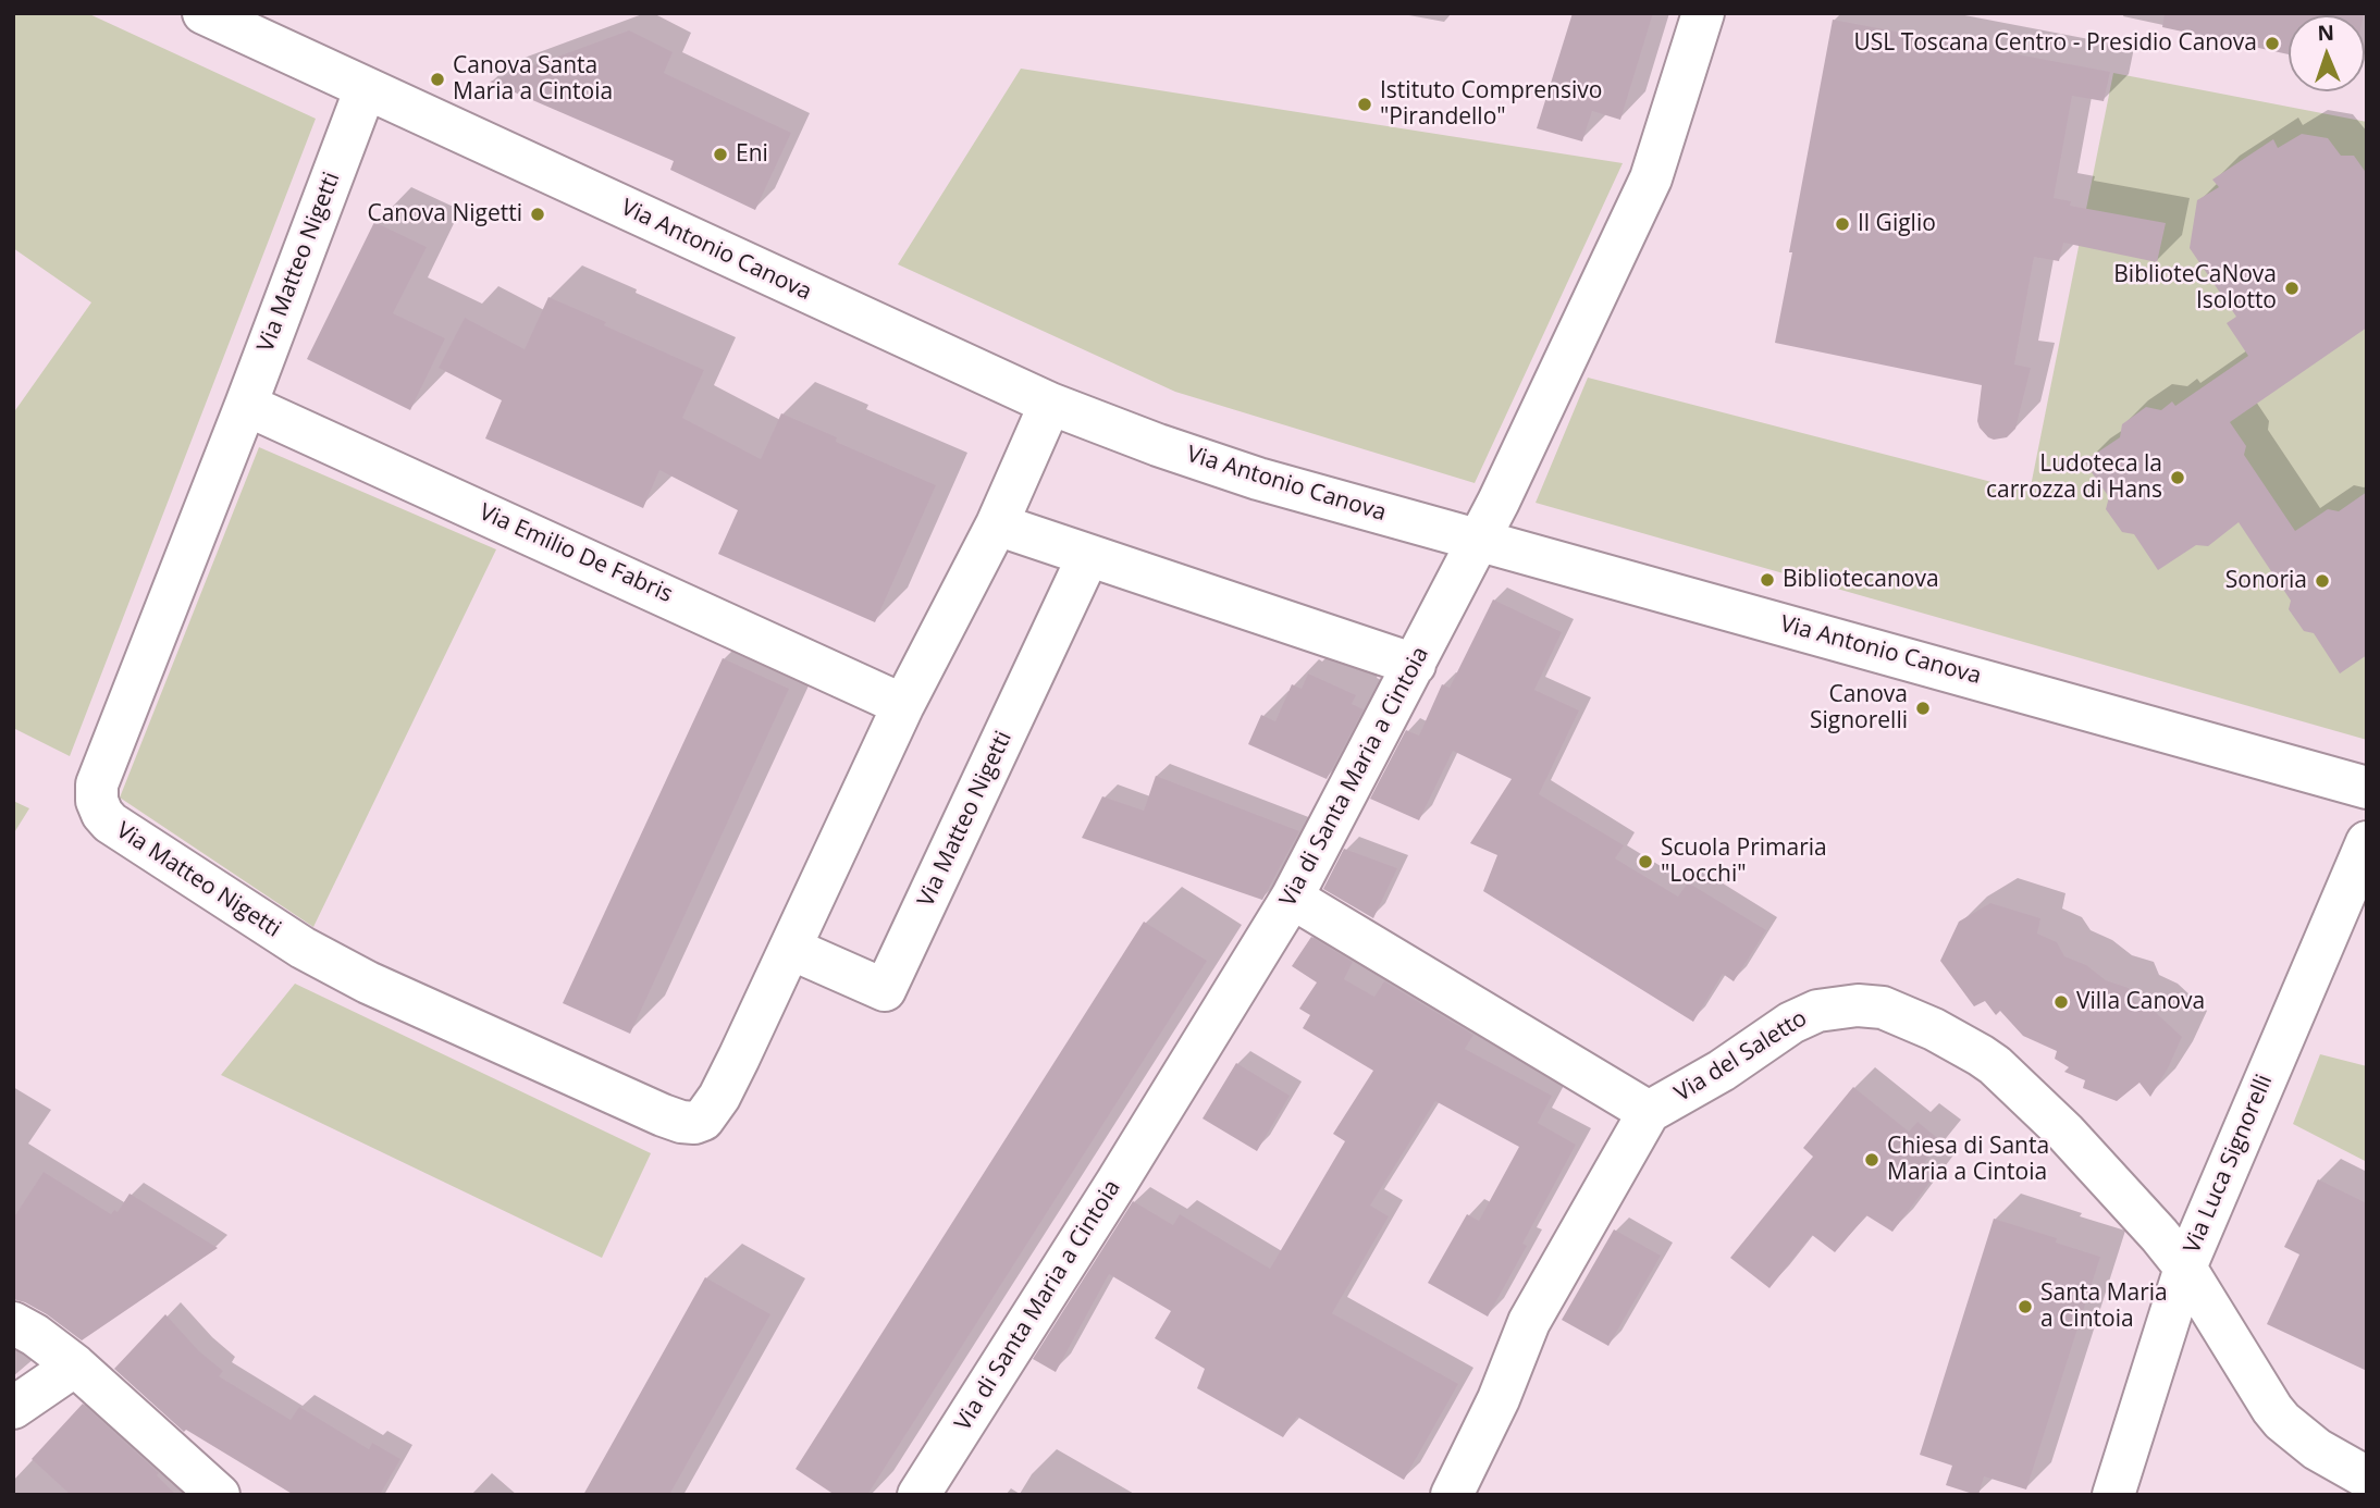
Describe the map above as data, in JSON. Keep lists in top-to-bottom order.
{
  "streets": {
    "street": [
      "Via Antonio Canova",
      "Via Matteo Nigetti",
      "Via Emilio De Fabris",
      "Via di Santa Maria a Cintoia",
      "Via del Saletto",
      "Via Luca Signorelli"
    ]
  },
  "crossings": [
    ["Via Antonio Canova", "Via Matteo Nigetti"],
    ["Via Antonio Canova", "Via di Santa Maria a Cintoia"],
    ["Via Matteo Nigetti", "Via Emilio De Fabris"],
    ["Via di Santa Maria a Cintoia", "Via del Saletto"],
    ["Via del Saletto", "Via Luca Signorelli"]
  ],
  "places": [
    "USL Toscana Centro - Presidio Canova",
    "Canova Santa Maria a Cintoia",
    "Istituto Comprensivo \"Pirandello\"",
    "Eni",
    "Canova Nigetti",
    "Il Giglio",
    "BiblioteCaNova Isolotto",
    "Ludoteca la carrozza di Hans",
    "Bibliotecanova",
    "Sonoria",
    "Canova Signorelli",
    "Scuola Primaria \"Locchi\"",
    "Villa Canova",
    "Chiesa di Santa Maria a Cintoia",
    "Santa Maria a Cintoia"
  ],
  "north": "top"
}
